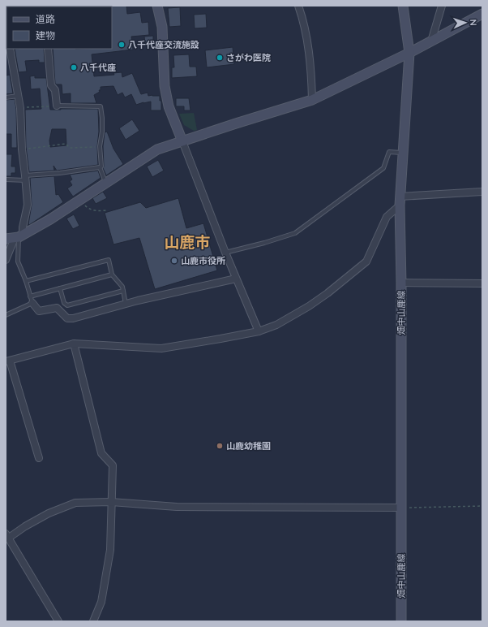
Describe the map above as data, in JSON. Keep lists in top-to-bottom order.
{
  "streets": {
    "street": ["畑中山鹿線"]
  },
  "districts": ["山鹿市"],
  "places": [
    "八千代座交流施設",
    "さがわ医院",
    "八千代座",
    "山鹿市役所",
    "山鹿幼稚園"
  ],
  "legend": ["道路", "建物"],
  "north": "right"
}
